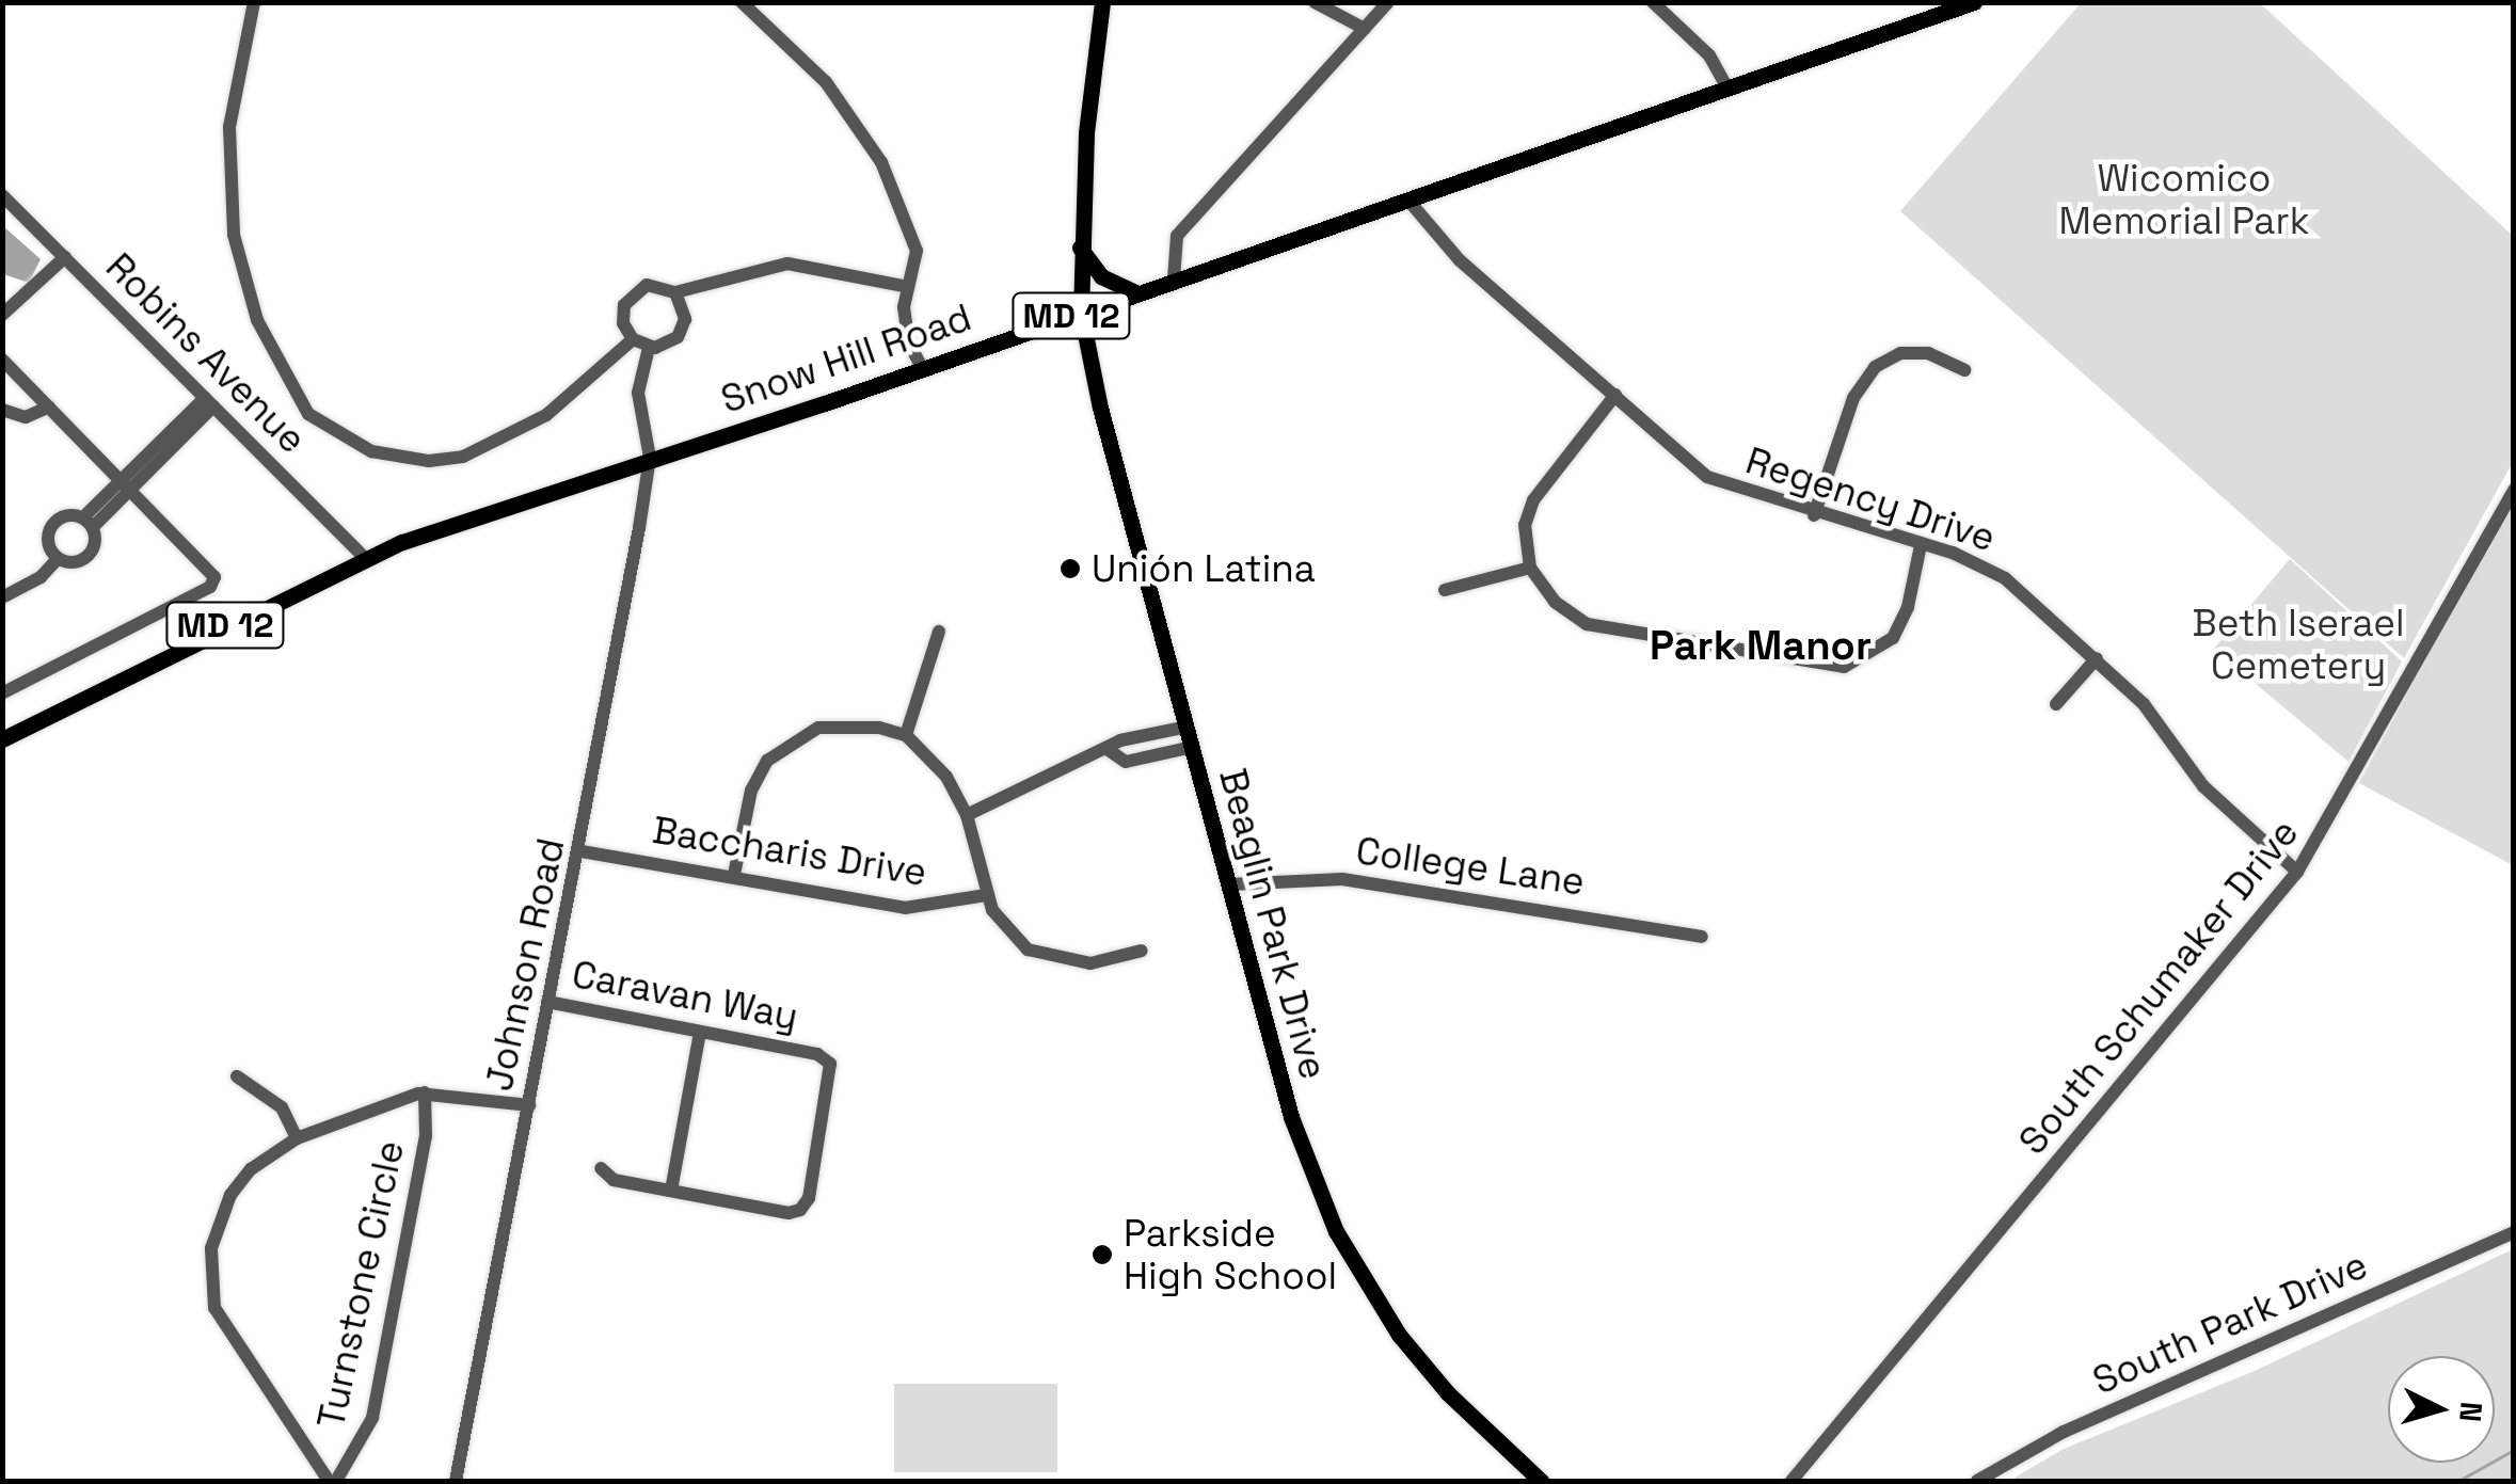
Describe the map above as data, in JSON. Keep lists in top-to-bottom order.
{
  "streets": {
    "main road": ["MD 12", "Snow Hill Road", "Beaglin Park Drive"],
    "street": [
      "Robins Avenue",
      "Regency Drive",
      "Baccharis Drive",
      "College Lane",
      "Johnson Road",
      "South Schumaker Drive",
      "Caravan Way",
      "Turnstone Circle",
      "South Park Drive"
    ]
  },
  "crossings": [
    ["Robins Avenue", "Snow Hill Road"],
    ["Snow Hill Road", "Regency Drive"],
    ["Snow Hill Road", "Beaglin Park Drive"],
    ["Snow Hill Road", "Johnson Road"],
    ["Regency Drive", "South Schumaker Drive"],
    ["Baccharis Drive", "Johnson Road"],
    ["College Lane", "Beaglin Park Drive"],
    ["Johnson Road", "Caravan Way"]
  ],
  "districts": ["Park Manor"],
  "parks": ["Wicomico Memorial Park", "Beth Iserael Cemetery"],
  "places": ["Unión Latina", "Parkside High School"],
  "north": "right"
}
